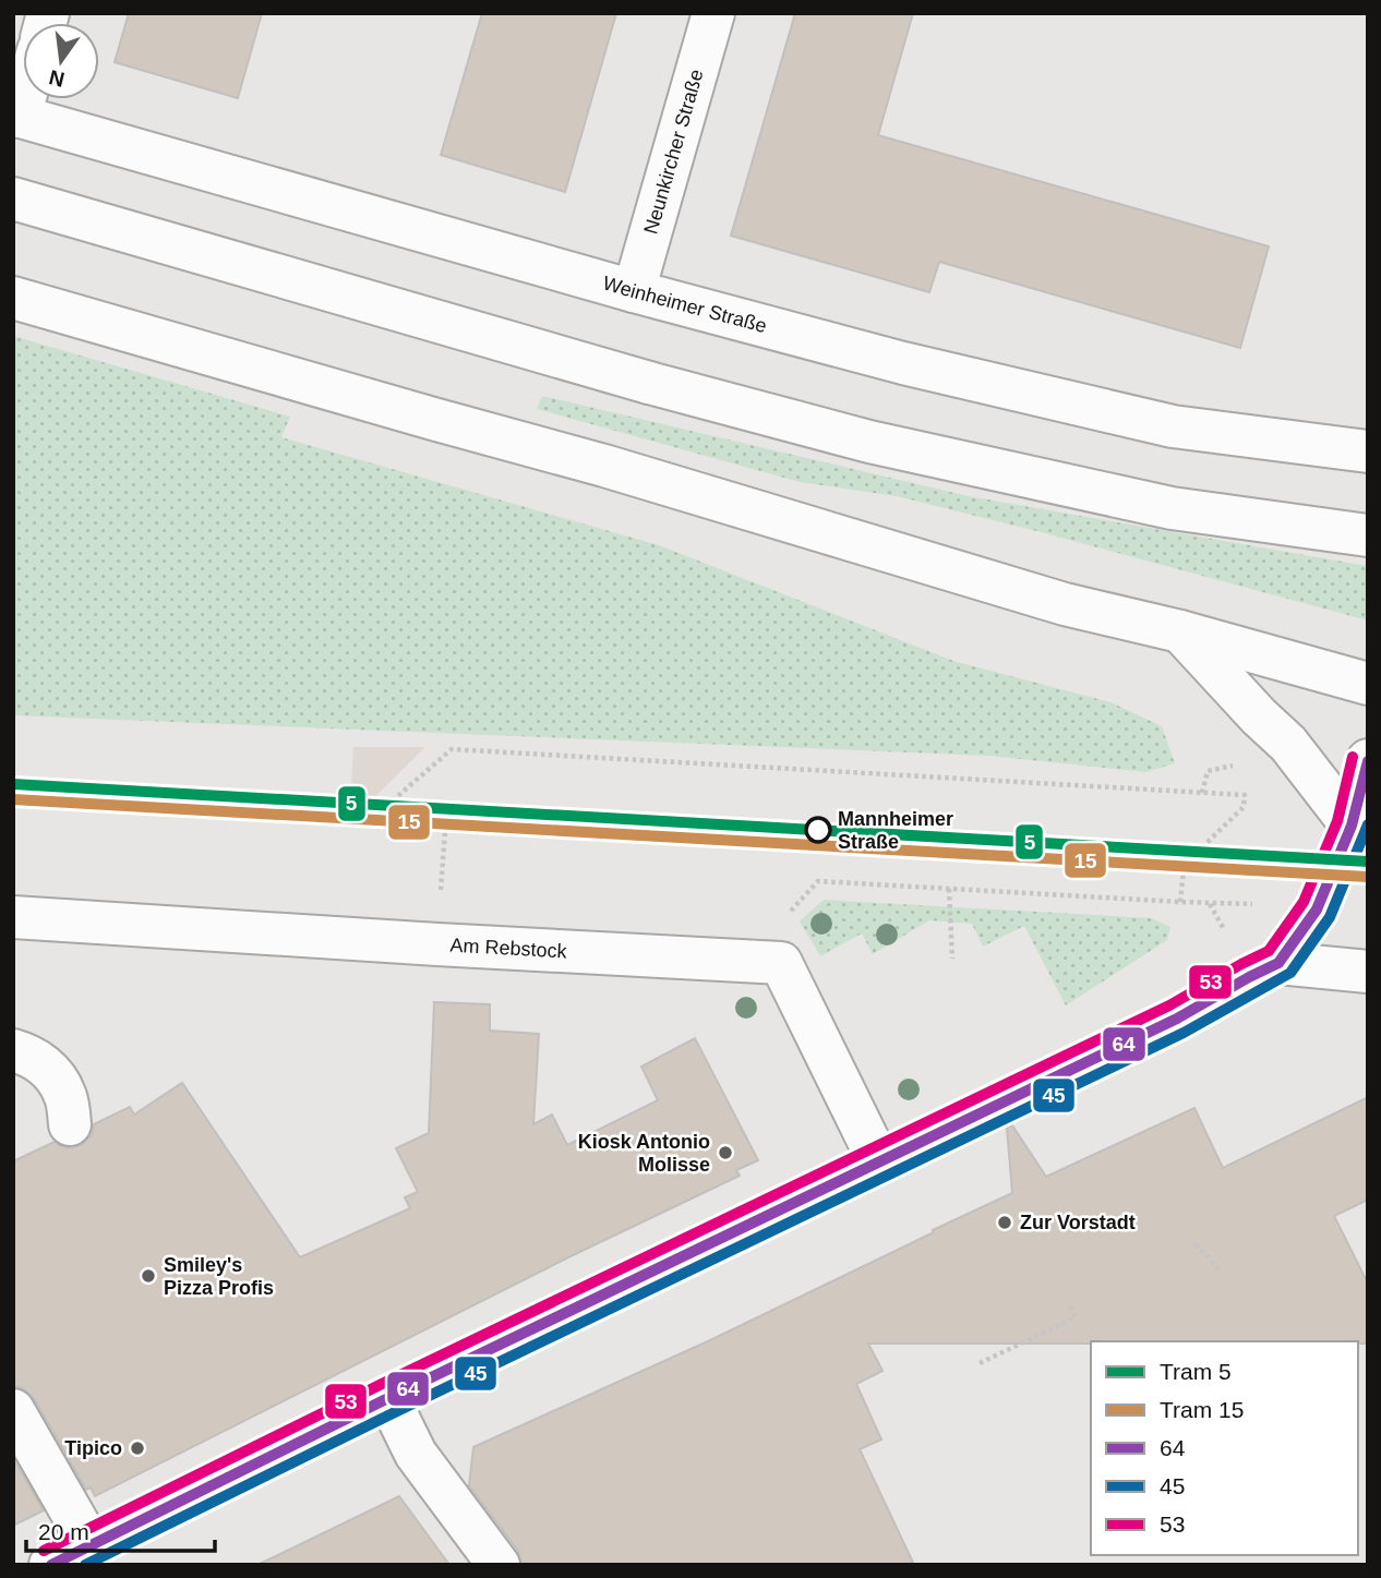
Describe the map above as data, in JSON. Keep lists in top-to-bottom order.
{
  "streets": {
    "main road": ["Neunkircher Straße", "Weinheimer Straße", "Am Rebstock"]
  },
  "crossings": [
    ["Neunkircher Straße", "Weinheimer Straße"]
  ],
  "places": [
    "Mannheimer Straße",
    "Kiosk Antonio Molisse",
    "Zur Vorstadt",
    "Smiley's Pizza Profis",
    "Tipico"
  ],
  "lines": [
    "transit line 53",
    "transit line 64",
    "tram line 5",
    "tram line 15",
    "transit line 45"
  ],
  "legend": [
    "Tram 5",
    "Tram 15",
    "64",
    "45",
    "53"
  ],
  "scale_bar": "20 m",
  "north": "bottom"
}
